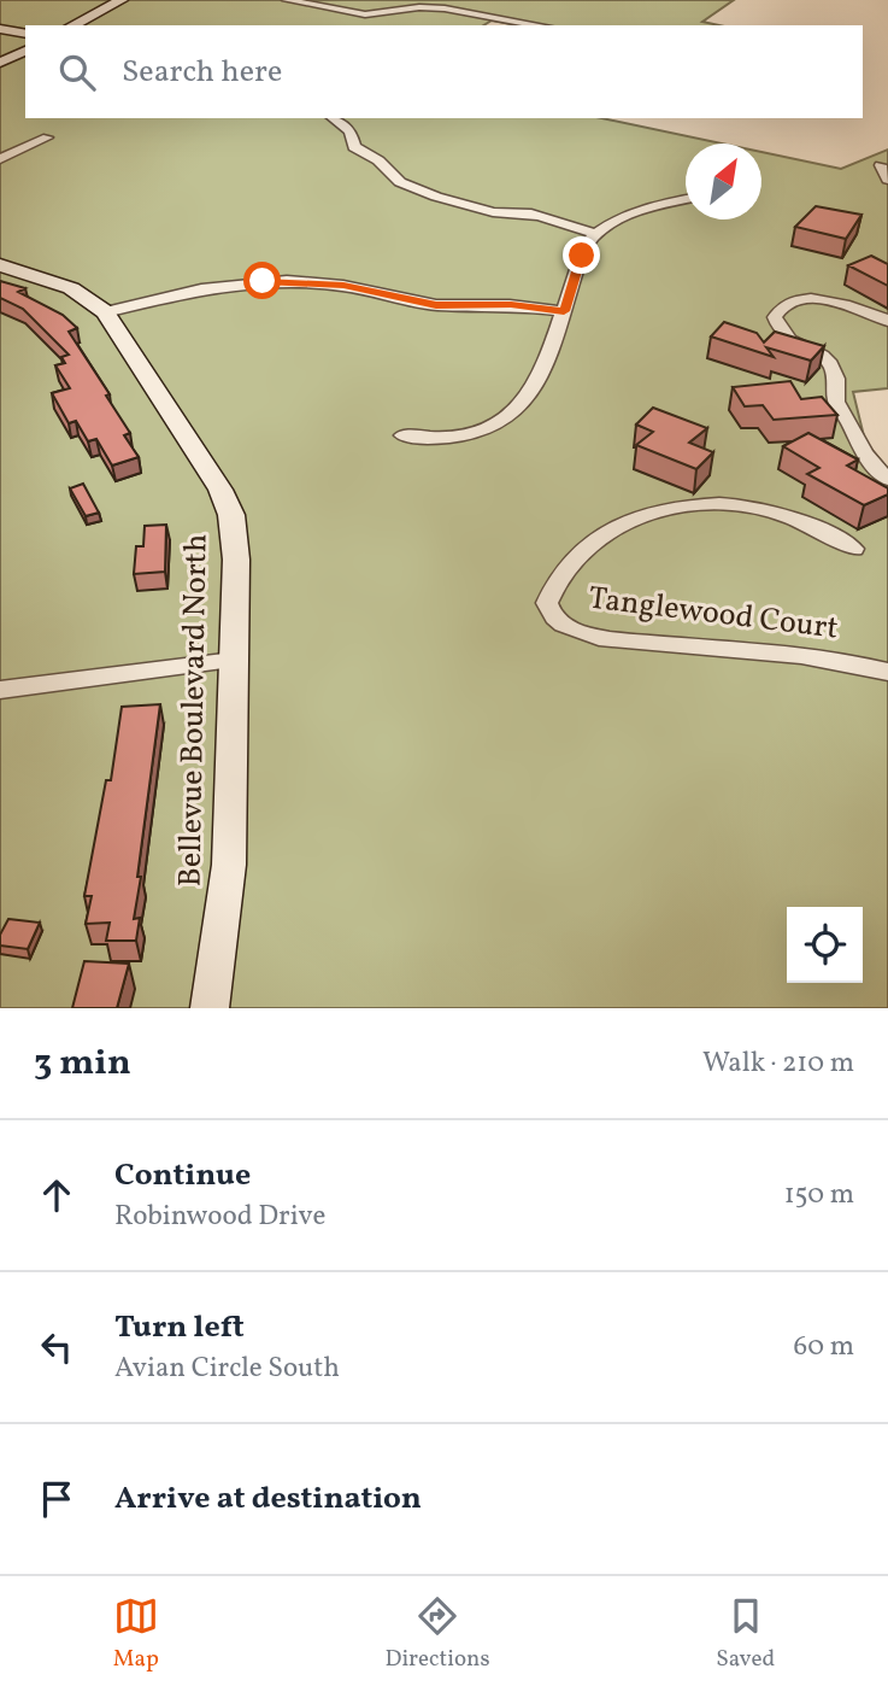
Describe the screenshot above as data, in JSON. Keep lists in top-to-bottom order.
{
  "streets": {
    "main road": ["Bellevue Boulevard North"],
    "street": ["Tanglewood Court"]
  },
  "north": "top right",
  "page": {
    "search": "Search here",
    "heading": ["3 min", "Walk · 210 m"],
    "list": [
      ["Continue", "Robinwood Drive", "150 m"],
      ["Turn left", "Avian Circle South", "60 m"],
      "Arrive at destination"
    ],
    "nav": ["Map", "Directions", "Saved"]
  }
}
